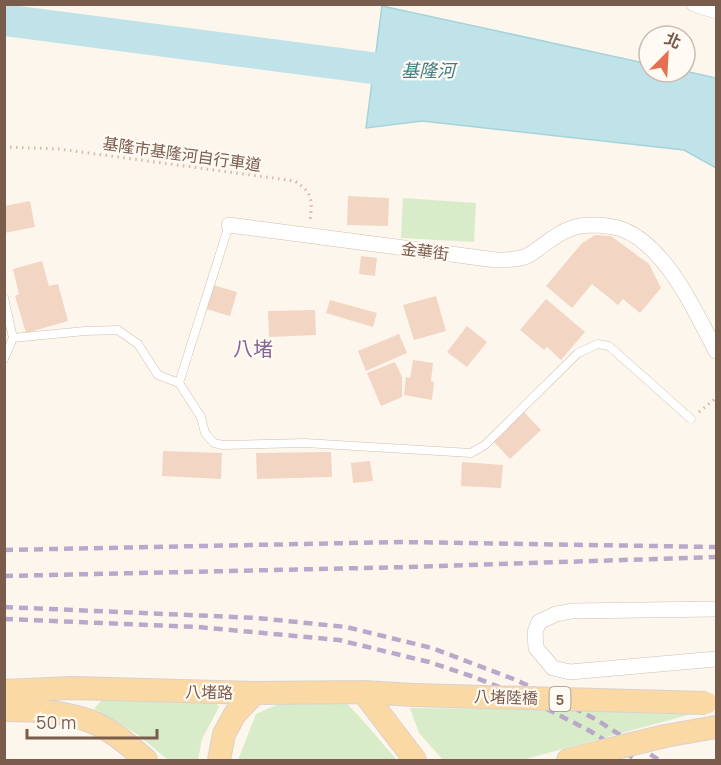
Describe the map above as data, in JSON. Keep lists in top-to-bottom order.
{
  "streets": {
    "main road": ["八堵路", "八堵陸橋", "5"],
    "street": ["金華街"],
    "path": ["基隆市基隆河自行車道"]
  },
  "crossings": [
    ["基隆市基隆河自行車道", "金華街"],
    ["八堵路", "八堵陸橋"]
  ],
  "districts": ["八堵"],
  "water": ["基隆河"],
  "scale_bar": "50 m",
  "north": "top right"
}
